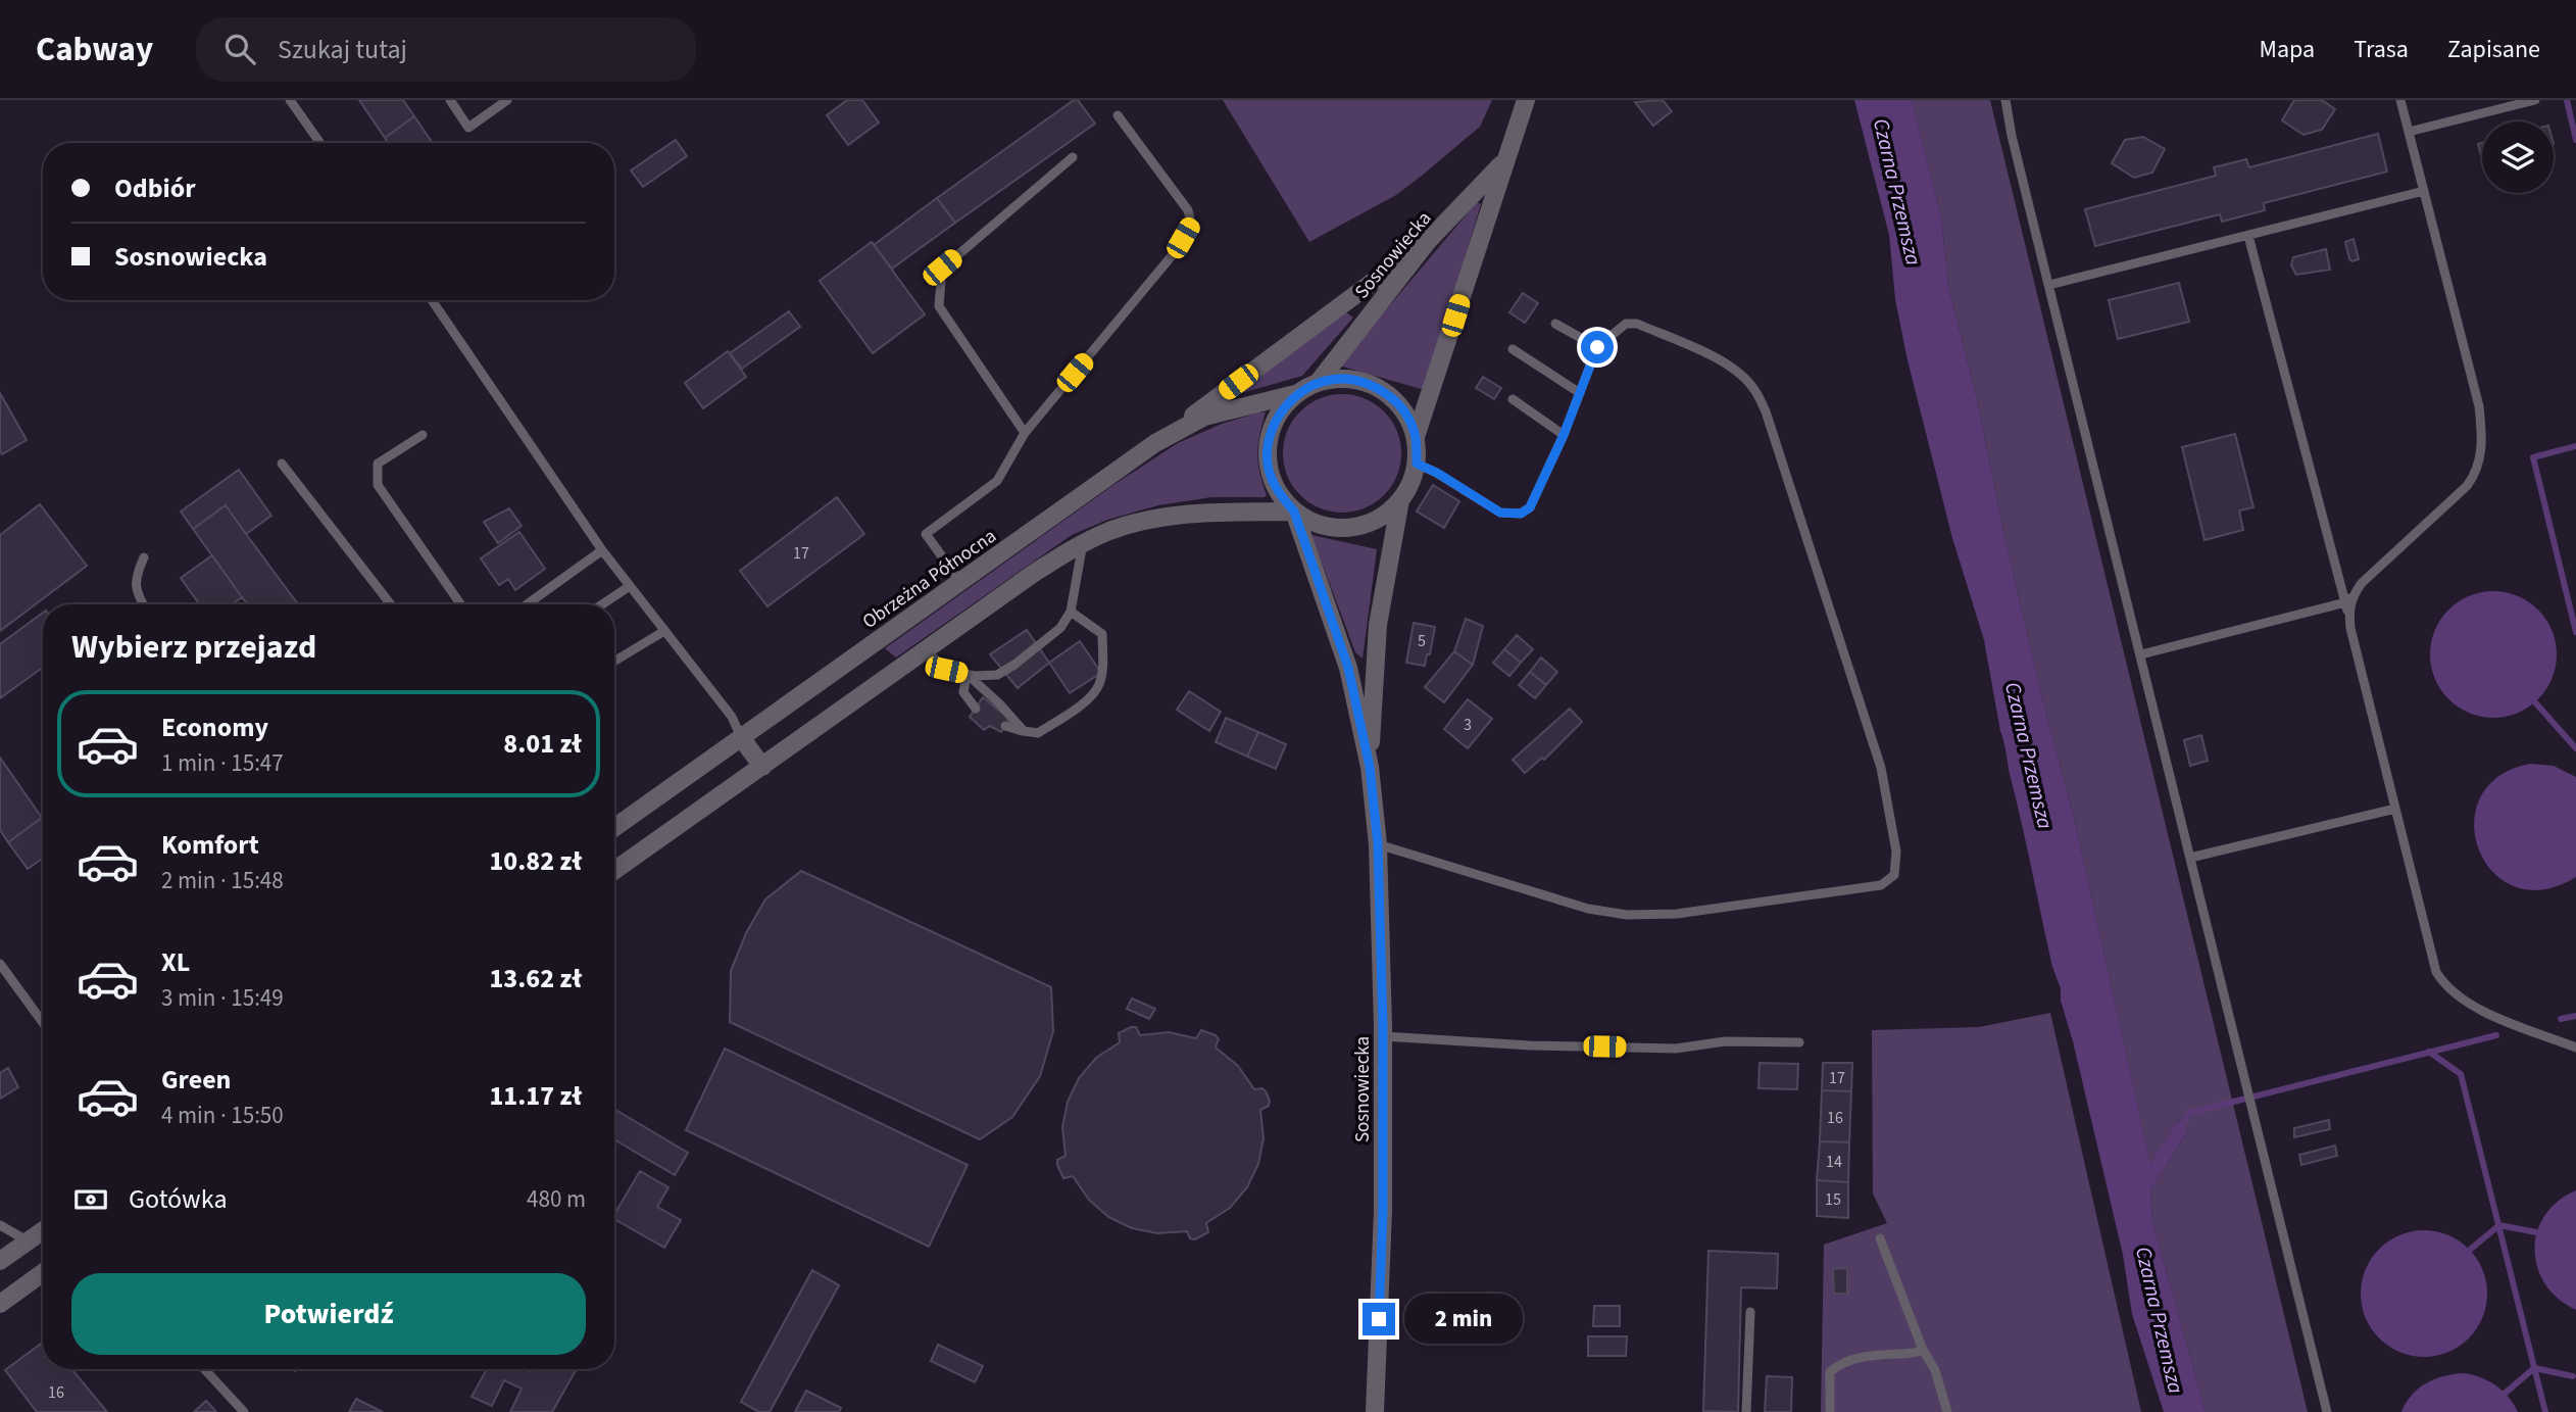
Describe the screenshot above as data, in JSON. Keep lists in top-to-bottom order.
{
  "streets": {
    "street": ["Sosnowiecka", "Obrzeżna Północna"]
  },
  "crossings": [
    ["Sosnowiecka", "Obrzeżna Północna"]
  ],
  "water": ["Czarna Przemsza"],
  "house_numbers": [
    "17",
    "5",
    "3",
    "17",
    "16",
    "14",
    "15",
    "16"
  ],
  "page": {
    "header": "Cabway",
    "search": "Szukaj tutaj",
    "nav": ["Mapa", "Trasa", "Zapisane"],
    "banner": ["Odbiór", "Sosnowiecka"],
    "heading": "Wybierz przejazd",
    "list": [
      {
        "name": "Economy",
        "note": "1 min · 15:47",
        "value": "8.01 zł"
      },
      {
        "name": "Komfort",
        "note": "2 min · 15:48",
        "value": "10.82 zł"
      },
      {
        "name": "XL",
        "note": "3 min · 15:49",
        "value": "13.62 zł"
      },
      {
        "name": "Green",
        "note": "4 min · 15:50",
        "value": "11.17 zł"
      }
    ],
    "pay": ["Gotówka", "480 m"],
    "buttons": "Potwierdź",
    "bubble": "2 min"
  }
}
